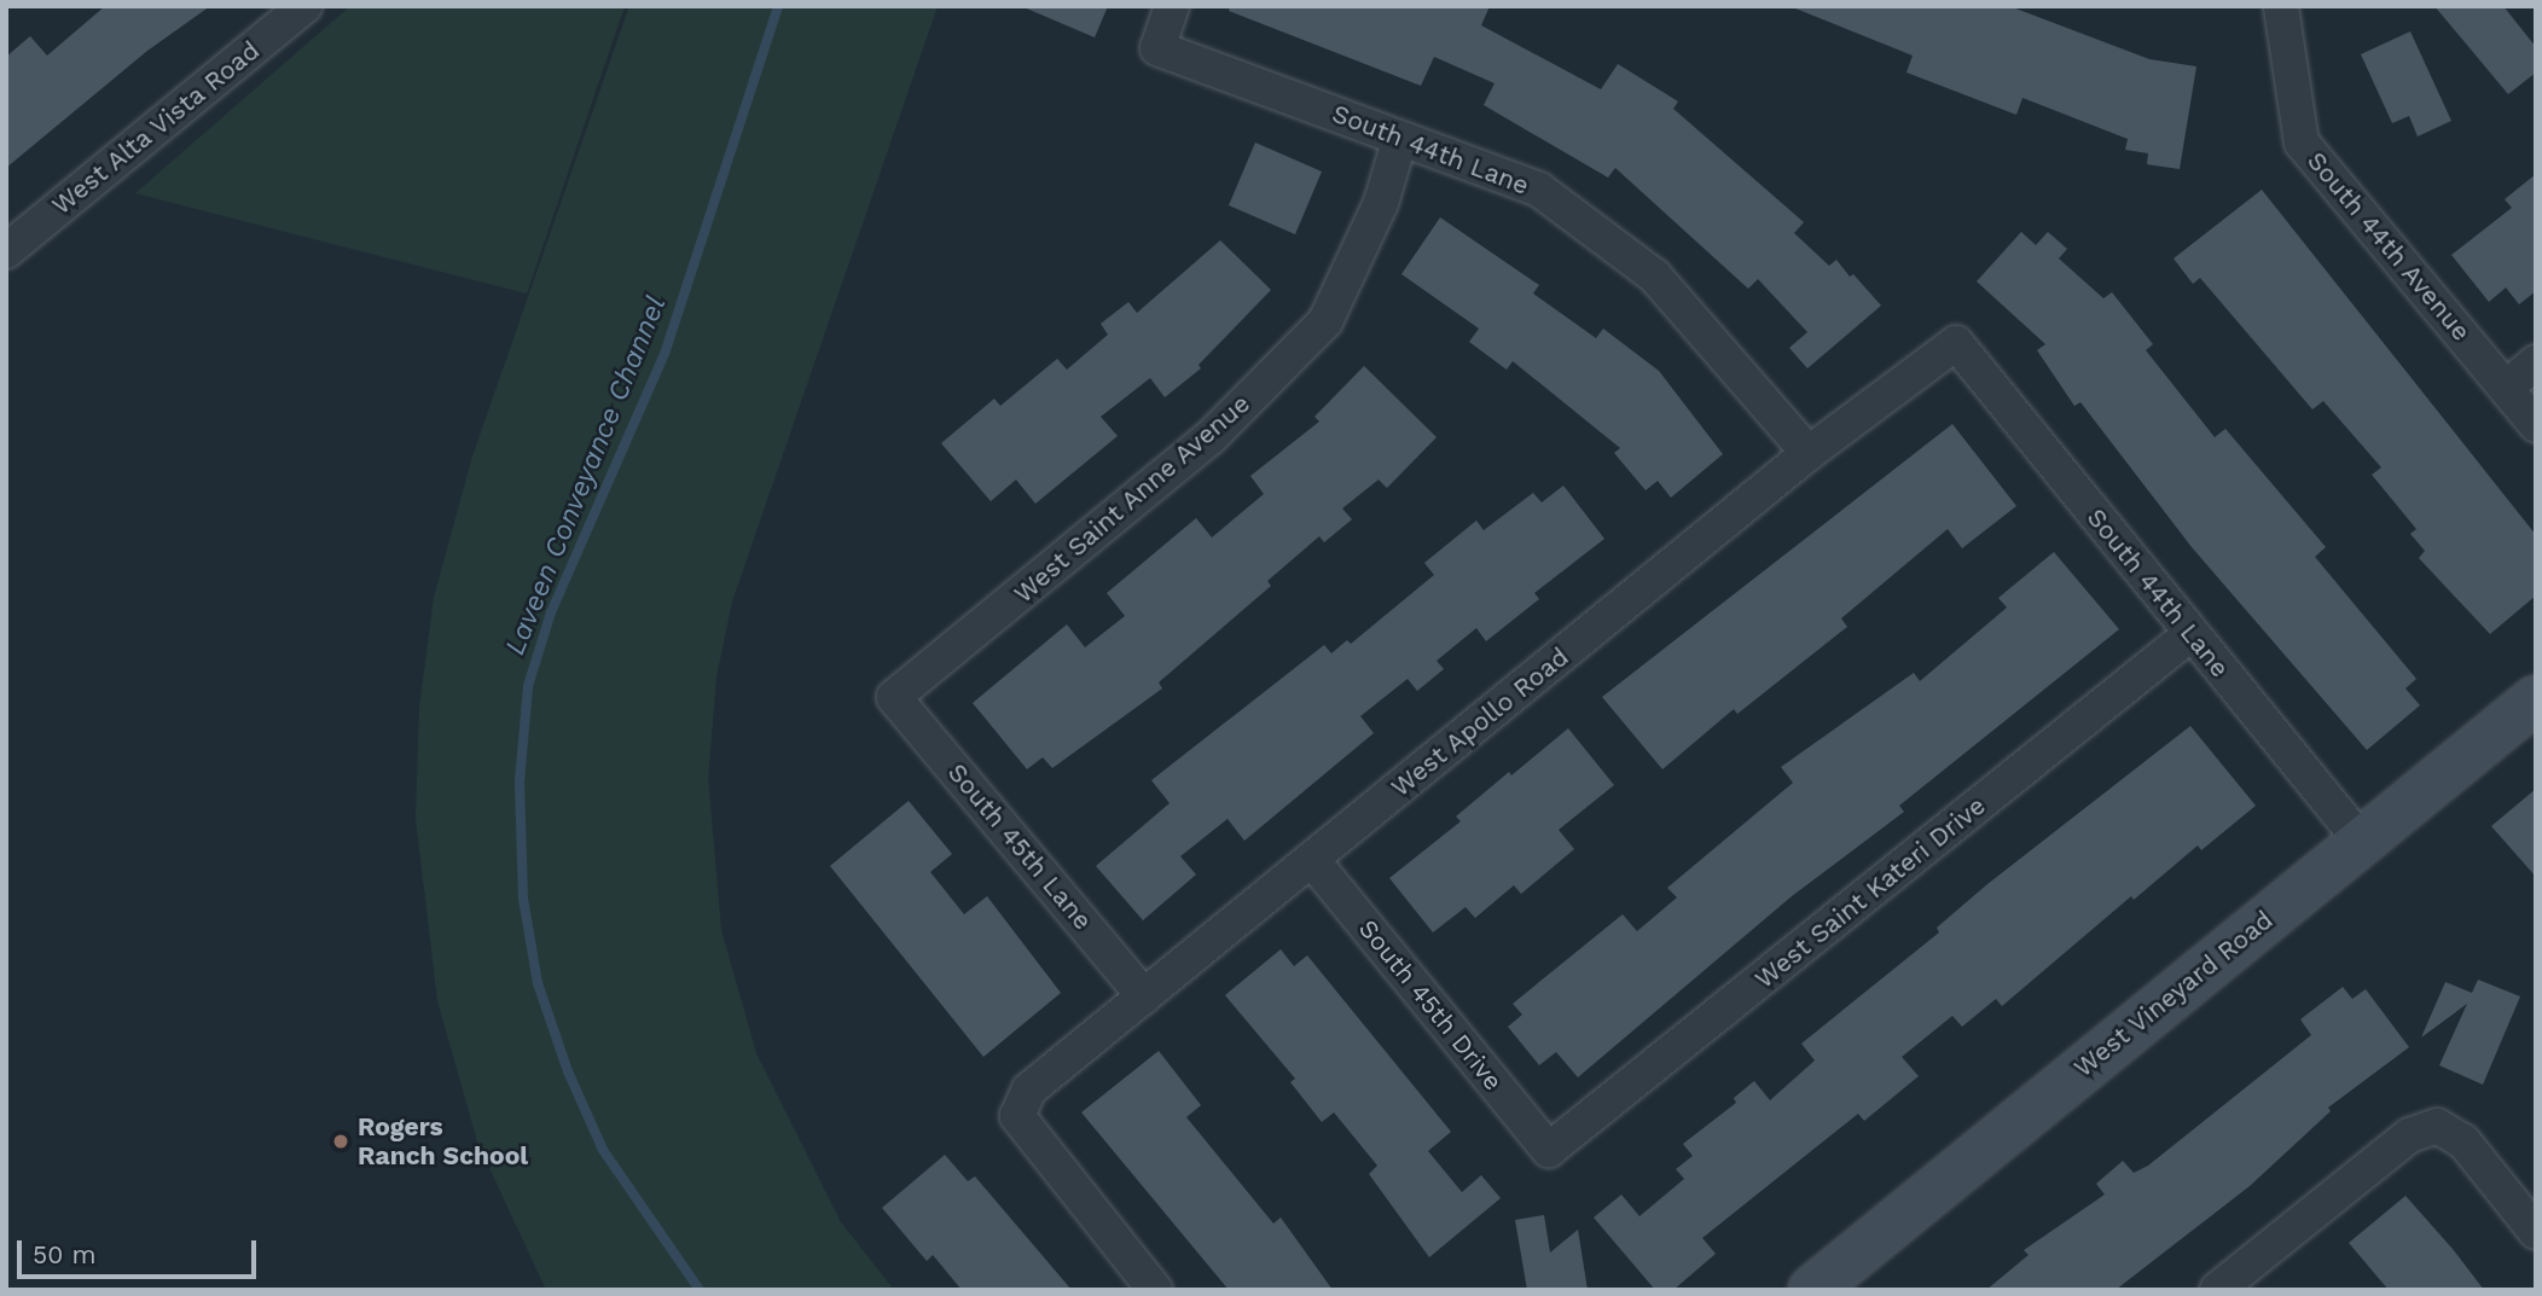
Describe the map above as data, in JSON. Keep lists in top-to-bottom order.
{
  "streets": {
    "street": [
      "West Alta Vista Road",
      "South 44th Lane",
      "South 44th Avenue",
      "West Saint Anne Avenue",
      "West Apollo Road",
      "South 45th Lane",
      "West Saint Kateri Drive",
      "West Vineyard Road",
      "South 45th Drive"
    ]
  },
  "crossings": [
    ["South 44th Lane", "West Saint Anne Avenue"],
    ["South 44th Lane", "West Apollo Road"],
    ["South 44th Lane", "West Saint Kateri Drive"],
    ["South 44th Lane", "West Vineyard Road"],
    ["West Saint Anne Avenue", "South 45th Lane"],
    ["West Apollo Road", "South 45th Lane"],
    ["West Apollo Road", "South 45th Drive"],
    ["West Saint Kateri Drive", "South 45th Drive"]
  ],
  "water": ["Laveen Conveyance Channel"],
  "places": ["Rogers Ranch School"],
  "scale_bar": "50 m"
}
